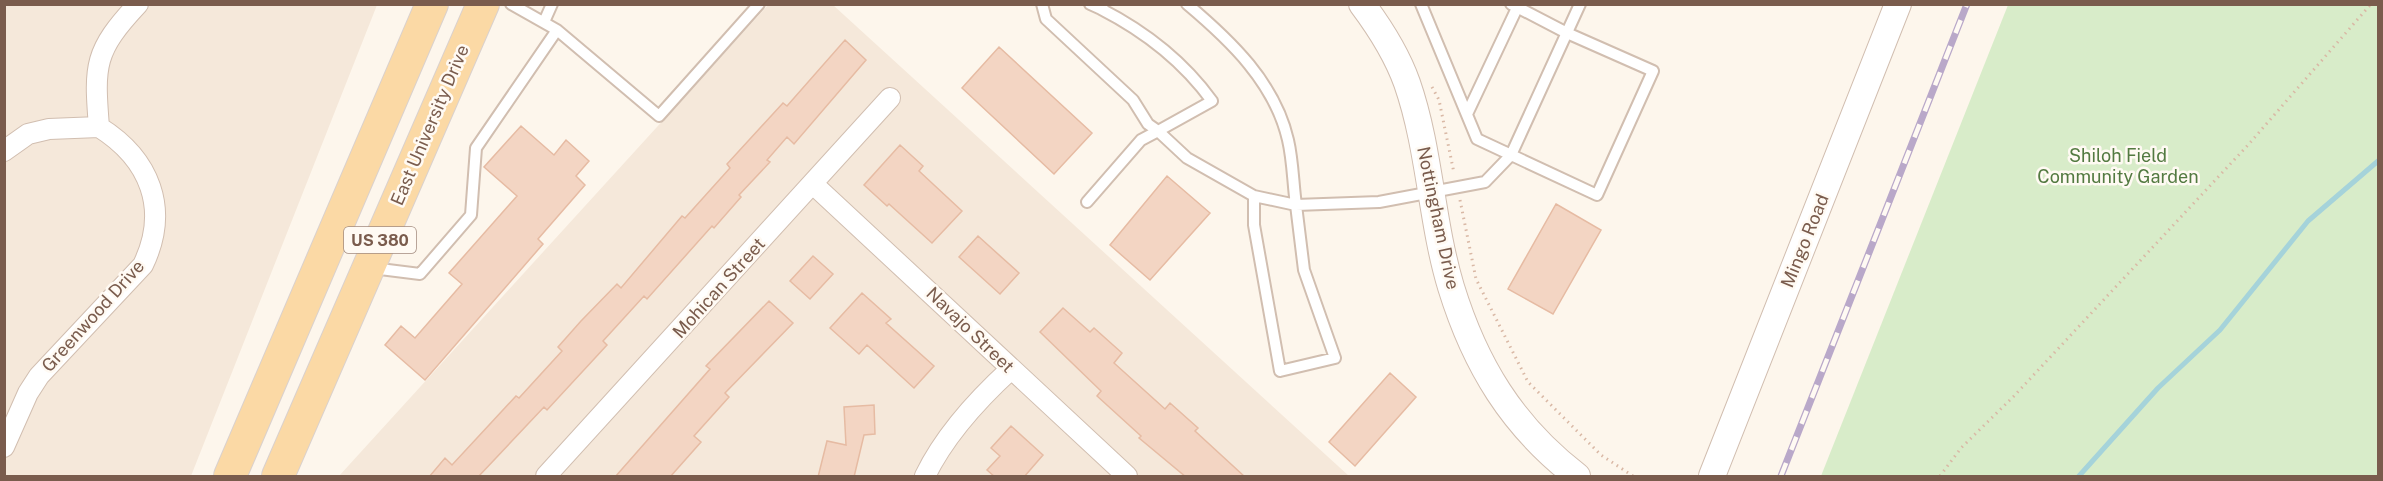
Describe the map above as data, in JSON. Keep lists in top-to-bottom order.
{
  "streets": {
    "main road": ["East University Drive", "US 380"],
    "street": [
      "Nottingham Drive",
      "Mingo Road",
      "Mohican Street",
      "Greenwood Drive",
      "Navajo Street"
    ]
  },
  "crossings": [
    ["Mohican Street", "Navajo Street"]
  ],
  "parks": ["Shiloh Field Community Garden"]
}
